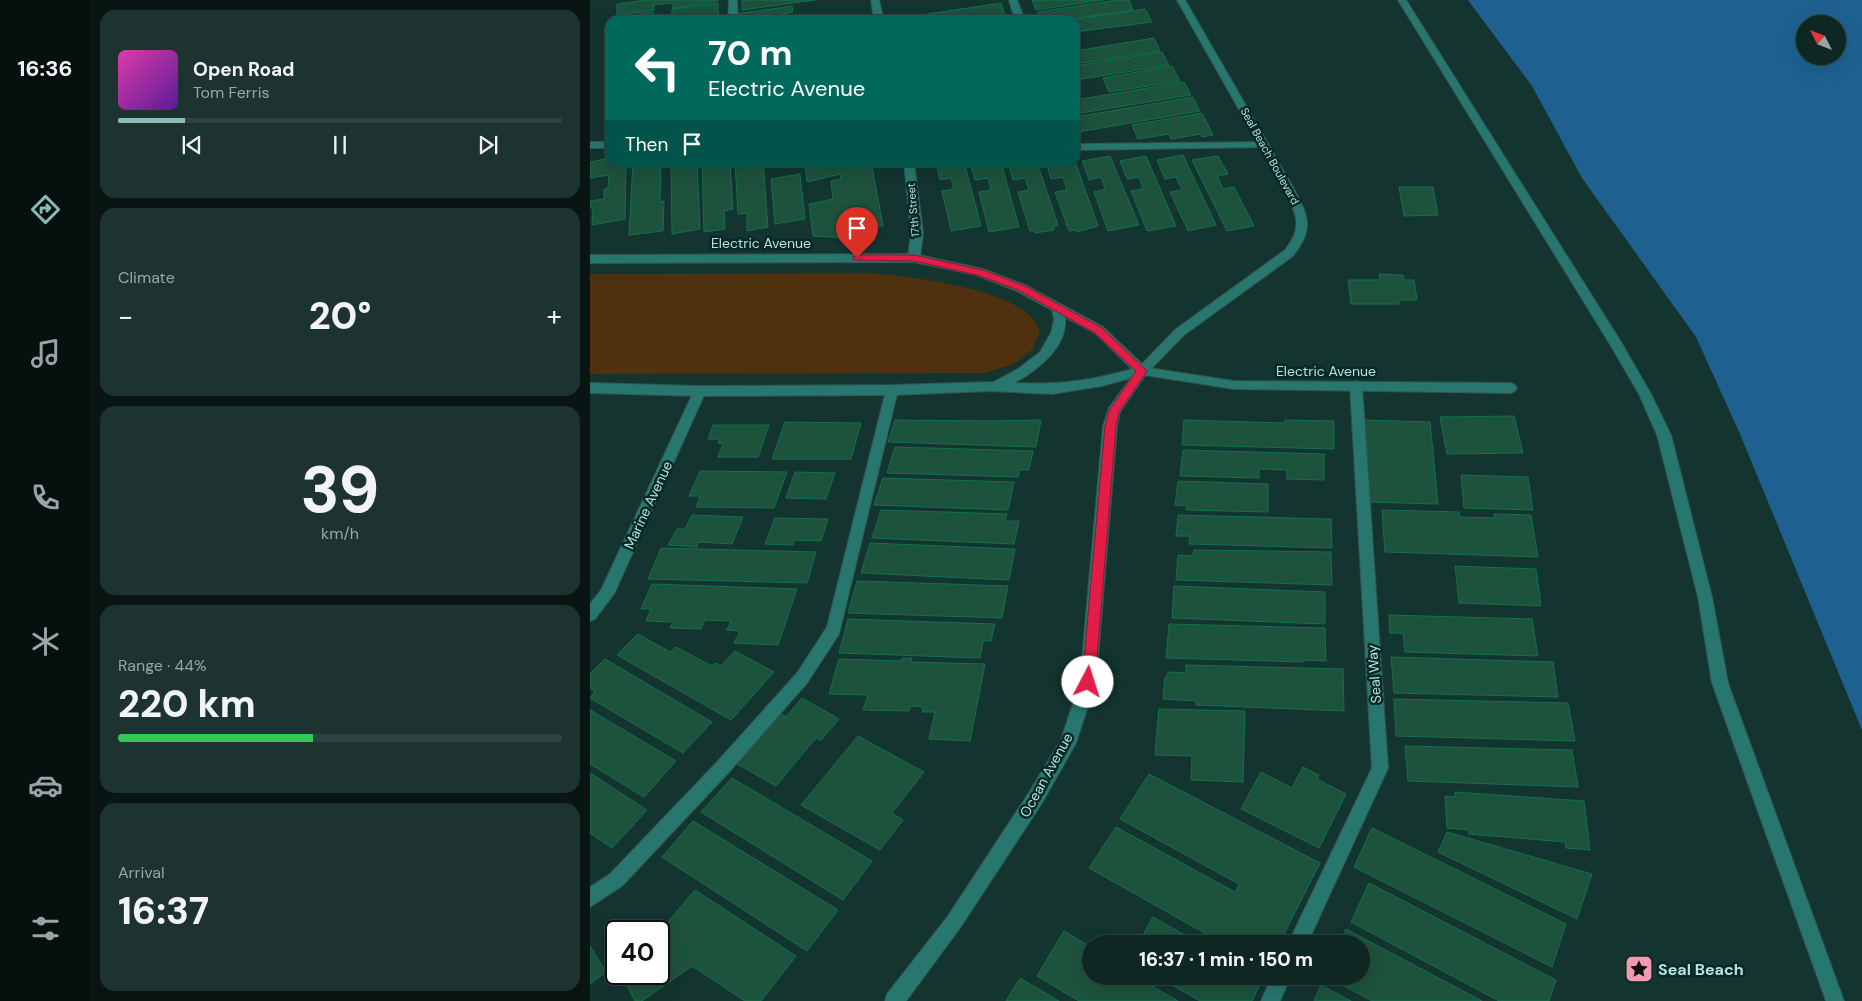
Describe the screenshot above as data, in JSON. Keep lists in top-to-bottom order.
{
  "streets": {
    "main road": [
      "Seal Beach Boulevard",
      "17th Street",
      "Electric Avenue",
      "Marine Avenue",
      "Seal Way",
      "Ocean Avenue"
    ]
  },
  "crossings": [
    ["Seal Beach Boulevard", "Electric Avenue"],
    ["Seal Beach Boulevard", "Ocean Avenue"],
    ["17th Street", "Electric Avenue"],
    ["Electric Avenue", "Marine Avenue"],
    ["Electric Avenue", "Seal Way"],
    ["Electric Avenue", "Ocean Avenue"]
  ],
  "places": {
    "place": ["Seal Beach"]
  },
  "north": "top left",
  "page": {
    "tabs": "16:36",
    "turn": ["70 m", "Electric Avenue"],
    "song": ["Open Road", "Tom Ferris"],
    "then": "Then",
    "tile": [
      "Climate",
      ["39", "km/h"],
      ["Range · 44%", "220 km"],
      ["Arrival", "16:37"]
    ],
    "heat": ["−", "20°", "+"],
    "limit": "40",
    "trip": "16:37 · 1 min · 150 m"
  }
}
